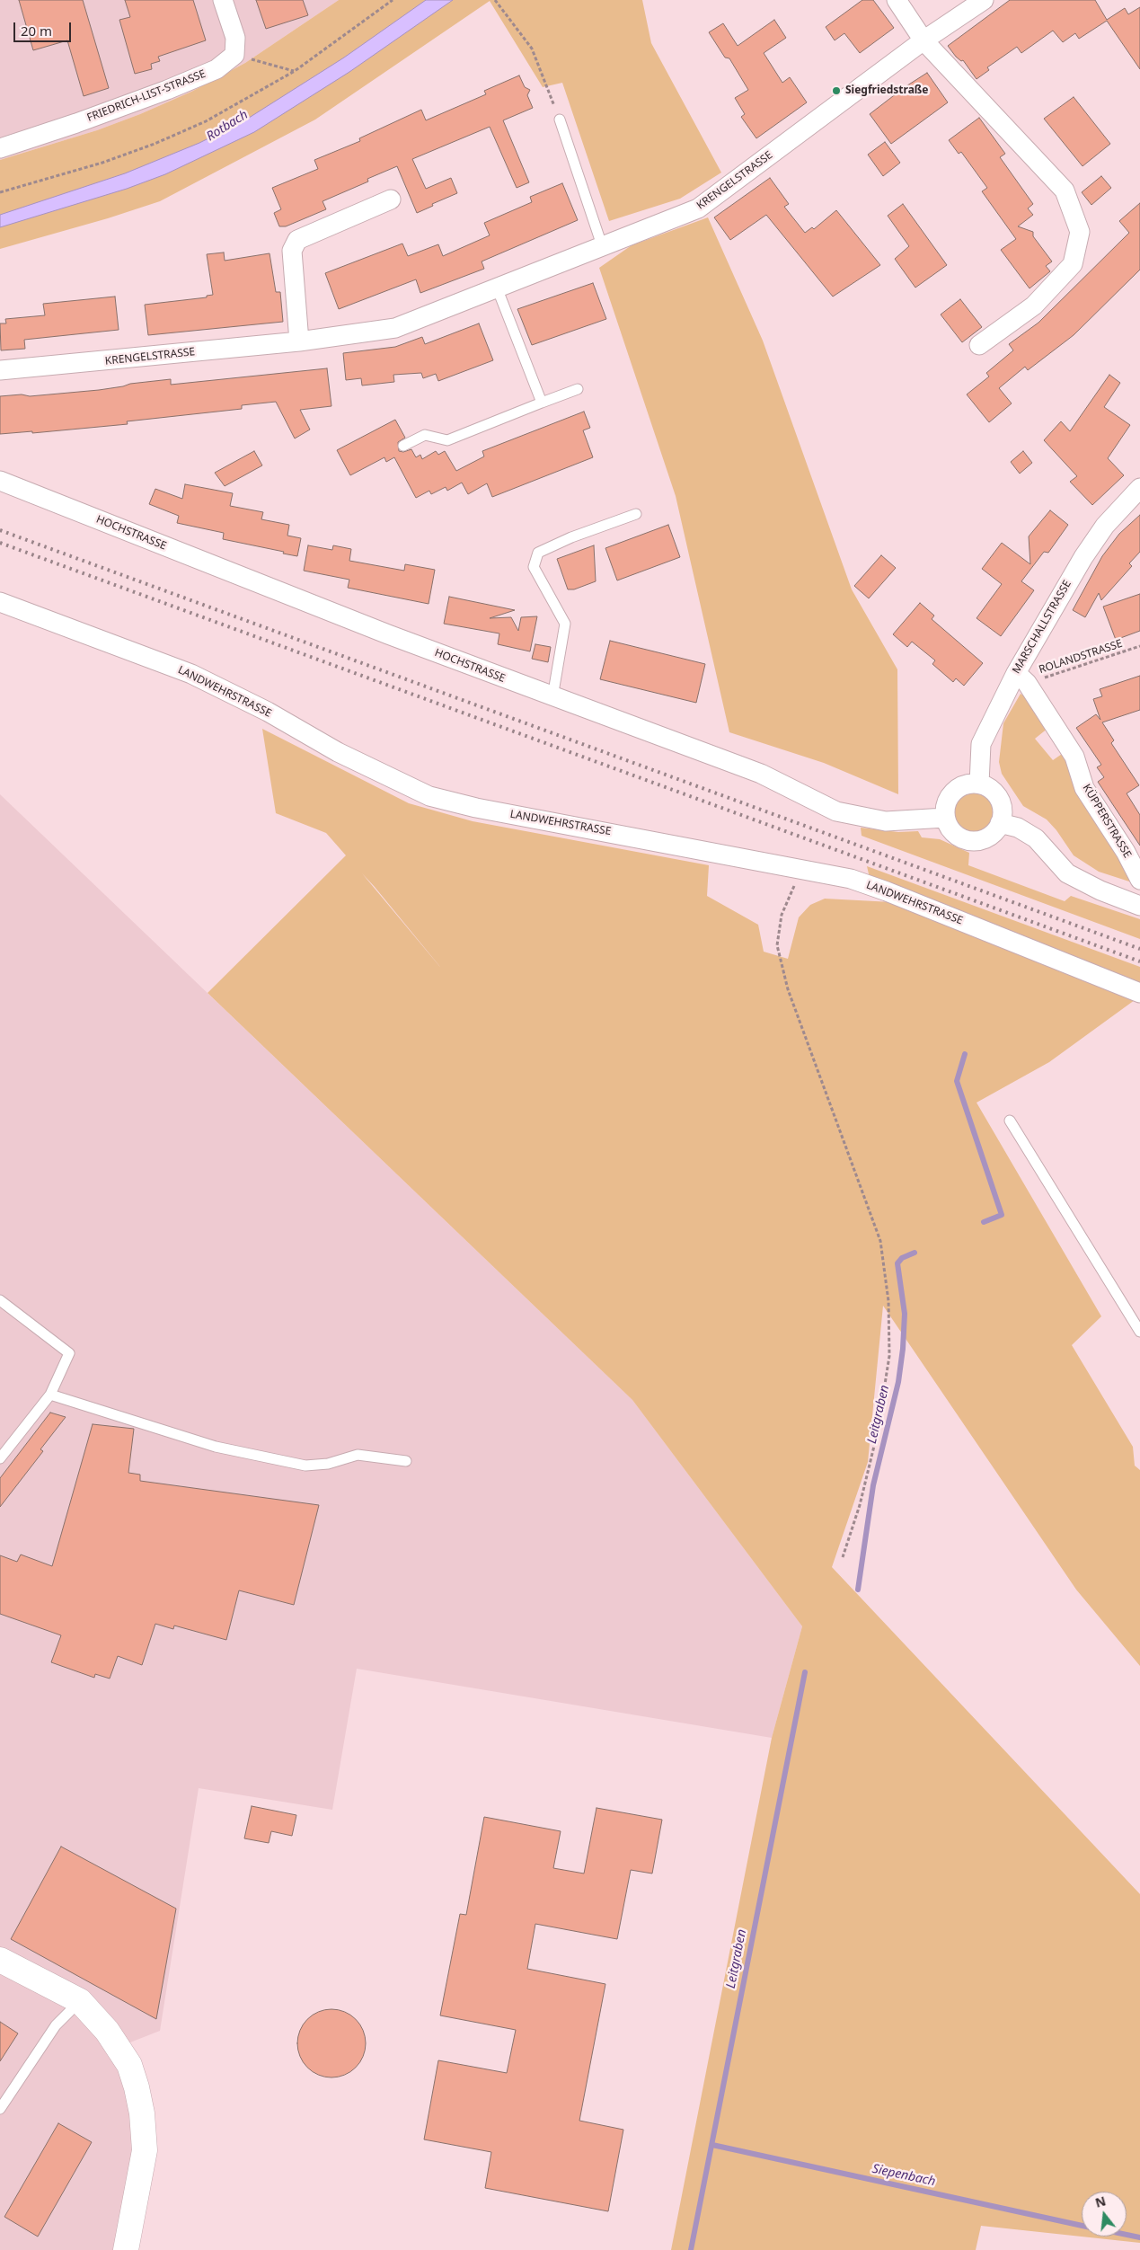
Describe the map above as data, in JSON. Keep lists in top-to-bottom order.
{
  "streets": {
    "street": [
      "FRIEDRICH-LIST-STRASSE",
      "KRENGELSTRASSE",
      "HOCHSTRASSE",
      "MARSCHALLSTRASSE",
      "LANDWEHRSTRASSE",
      "KÜPPERSTRASSE"
    ],
    "path": ["ROLANDSTRASSE"]
  },
  "crossings": [
    ["HOCHSTRASSE", "MARSCHALLSTRASSE"],
    ["MARSCHALLSTRASSE", "ROLANDSTRASSE"],
    ["MARSCHALLSTRASSE", "KÜPPERSTRASSE"],
    ["ROLANDSTRASSE", "KÜPPERSTRASSE"]
  ],
  "water": ["Rotbach", "Leitgraben", "Siepenbach"],
  "places": ["Siegfriedstraße"],
  "scale_bar": "20 m",
  "north": "top"
}
